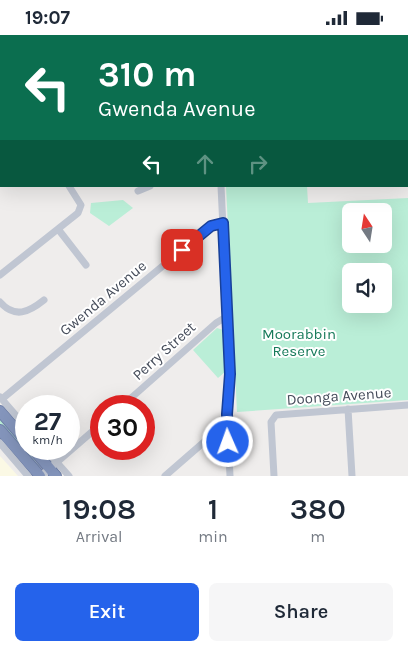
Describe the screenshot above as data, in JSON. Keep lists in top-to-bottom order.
{
  "streets": {
    "street": ["Gwenda Avenue", "Perry Street", "Doonga Avenue"]
  },
  "parks": ["Moorabbin Reserve"],
  "north": "top",
  "page": {
    "status": "19:07",
    "turn": ["310 m", "Gwenda Avenue"],
    "speed": "27 km/h",
    "limit": "30",
    "eta": [
      "19:08",
      "Arrival",
      "1",
      "min",
      "380",
      "m"
    ],
    "buttons": ["Exit", "Share"]
  }
}
